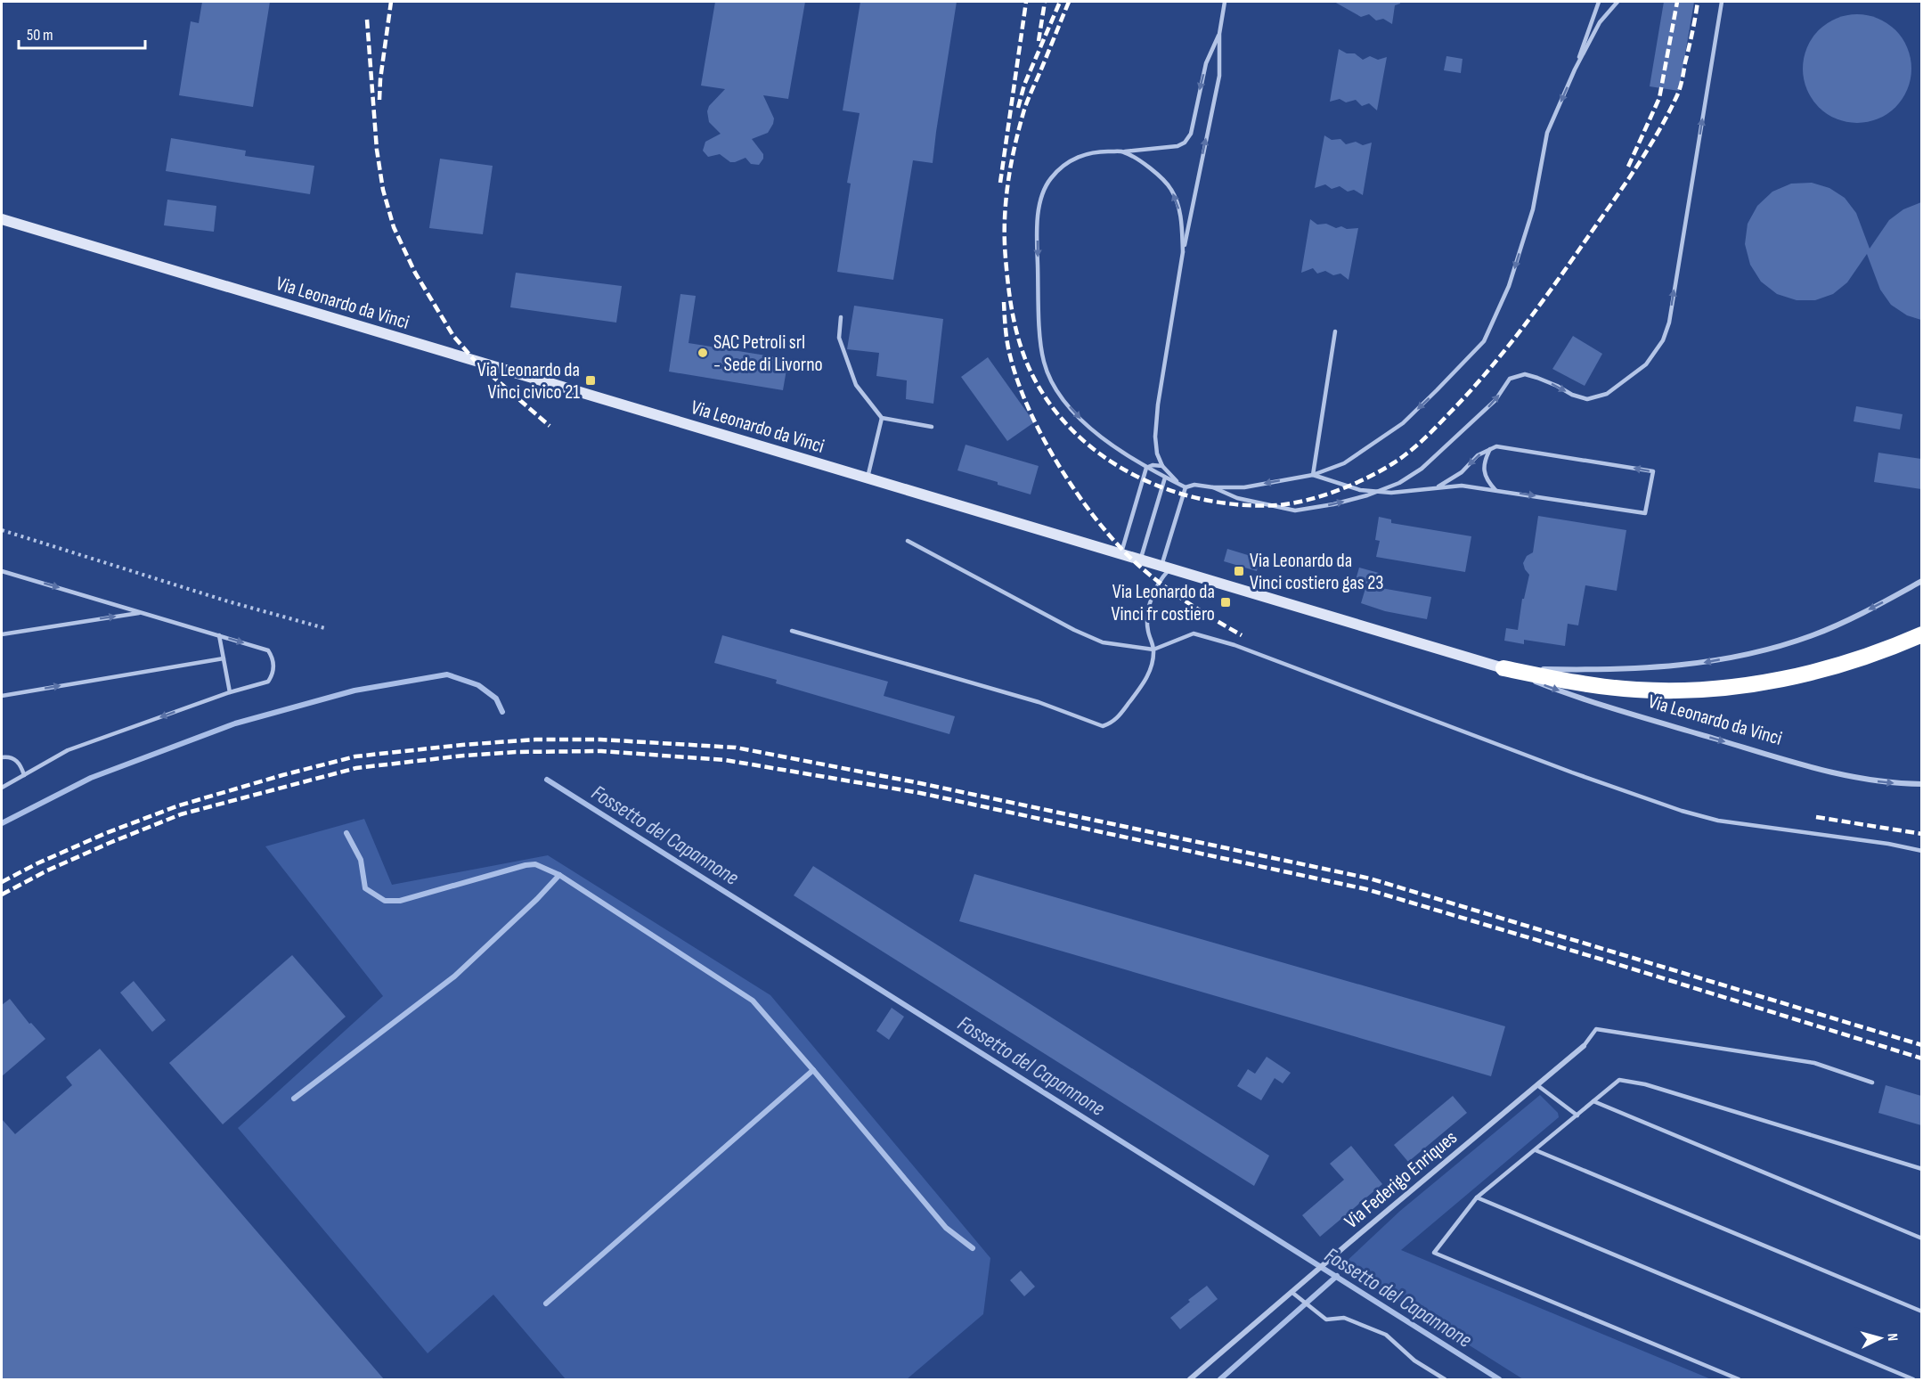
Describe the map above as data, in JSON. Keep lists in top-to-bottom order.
{
  "streets": {
    "main road": ["Via Leonardo da Vinci"],
    "street": ["Via Federigo Enriques"]
  },
  "water": ["Fossetto del Capannone"],
  "places": {
    "other": ["SAC Petroli srl - Sede di Livorno"],
    "transit": ["Via Leonardo da Vinci civico 21", "Via Leonardo da Vinci costiero gas 23", "Via Leonardo da Vinci fr costiero"]
  },
  "scale_bar": "50 m",
  "north": "right"
}
